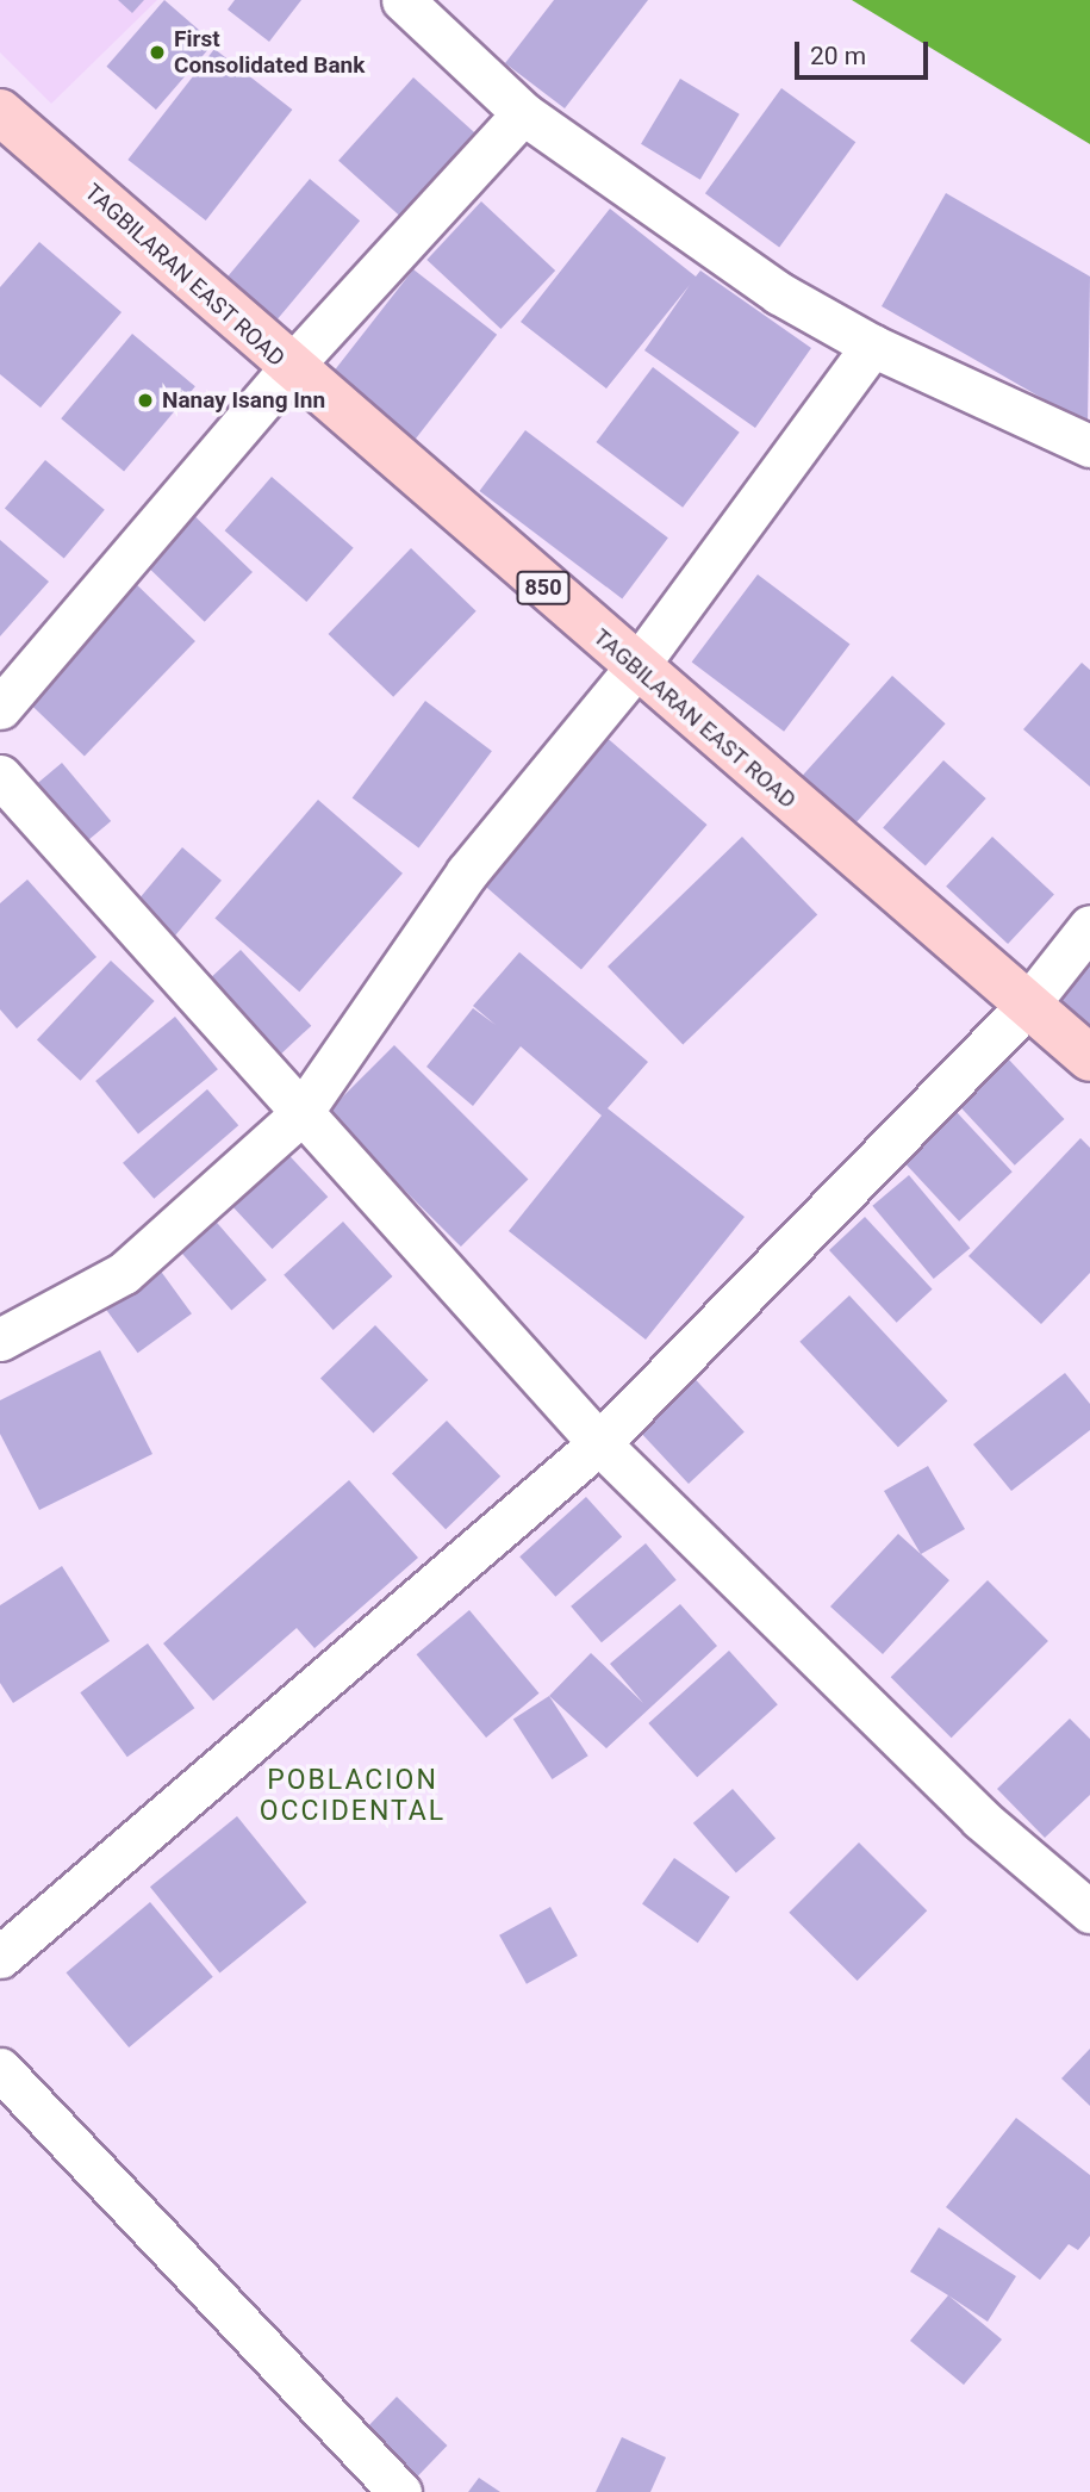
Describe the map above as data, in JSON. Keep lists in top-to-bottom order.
{
  "streets": {
    "main road": ["TAGBILARAN EAST ROAD", "850"]
  },
  "districts": ["POBLACION OCCIDENTAL"],
  "places": ["First Consolidated Bank", "Nanay Isang Inn"],
  "scale_bar": "20 m"
}
